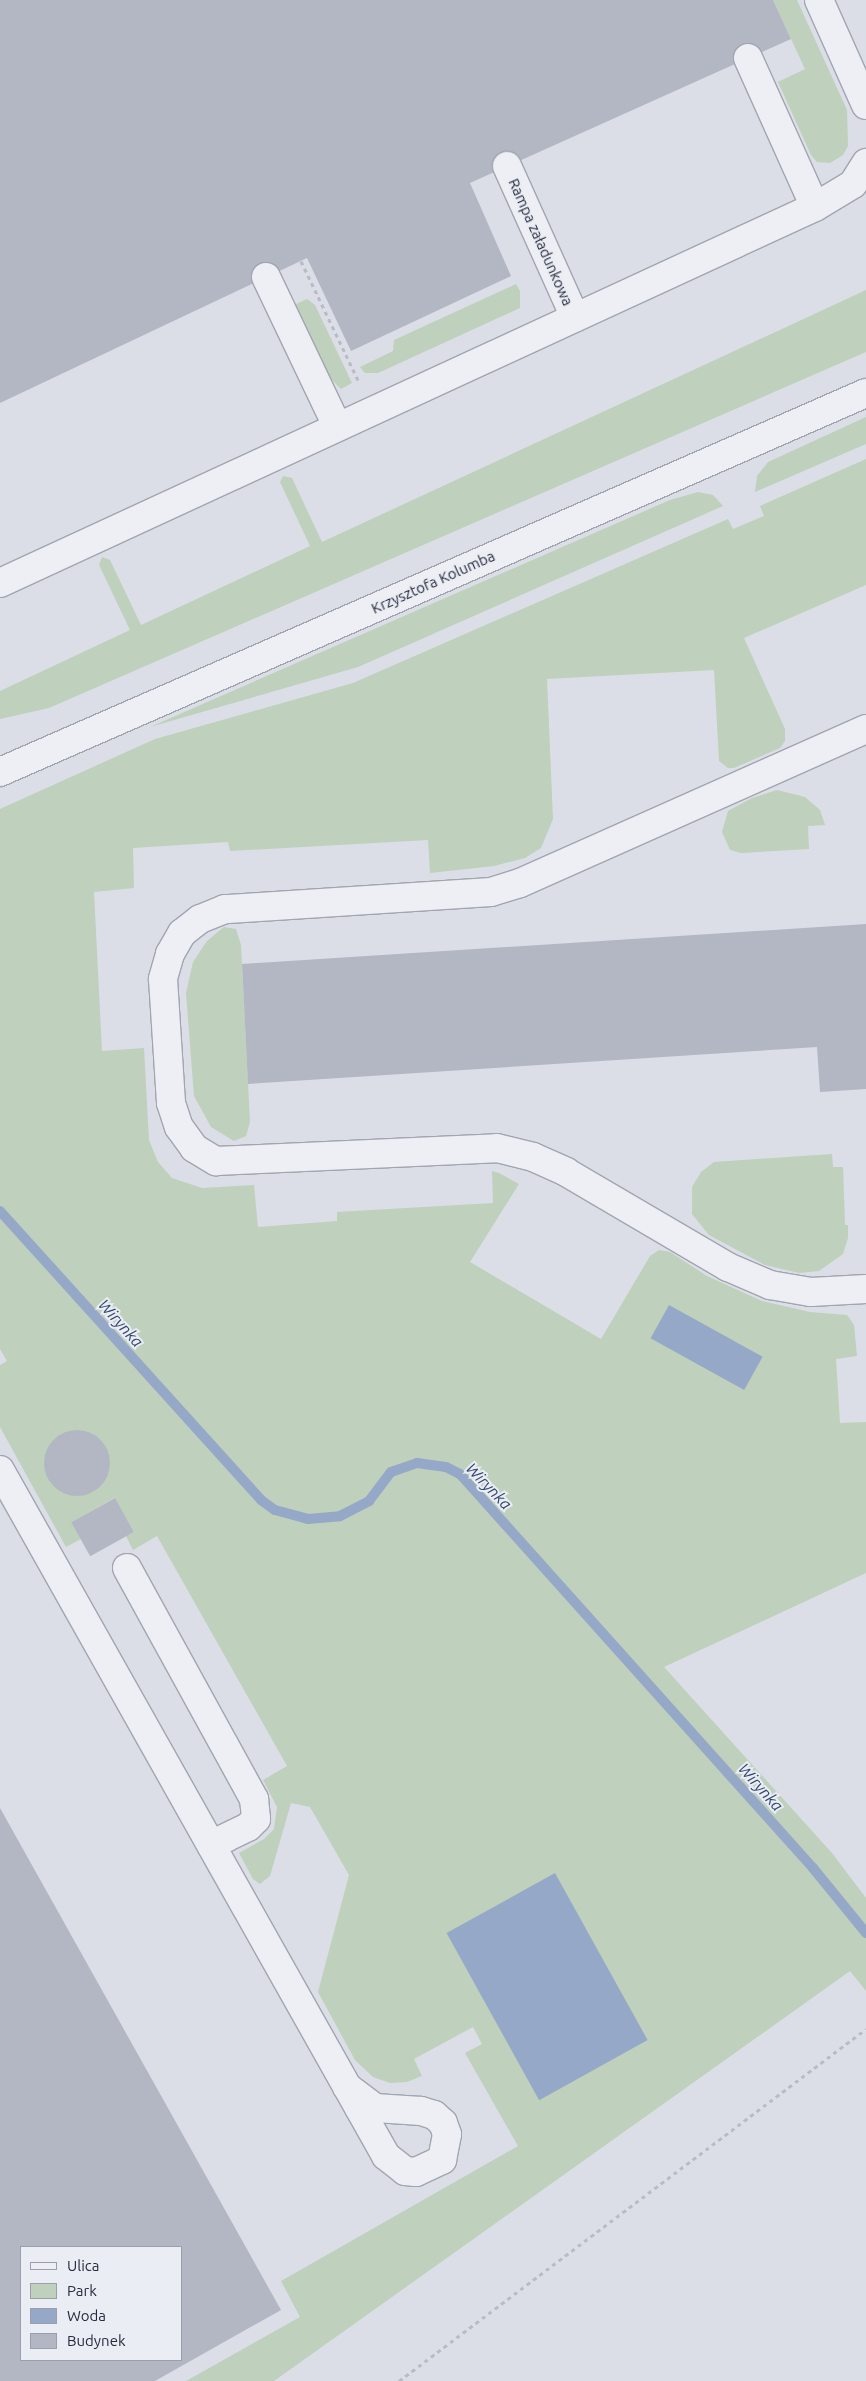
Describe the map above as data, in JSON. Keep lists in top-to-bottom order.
{
  "streets": {
    "street": ["Rampa załadunkowa", "Krzysztofa Kolumba"]
  },
  "water": ["Wirynka"],
  "legend": [
    "Ulica",
    "Park",
    "Woda",
    "Budynek"
  ]
}
